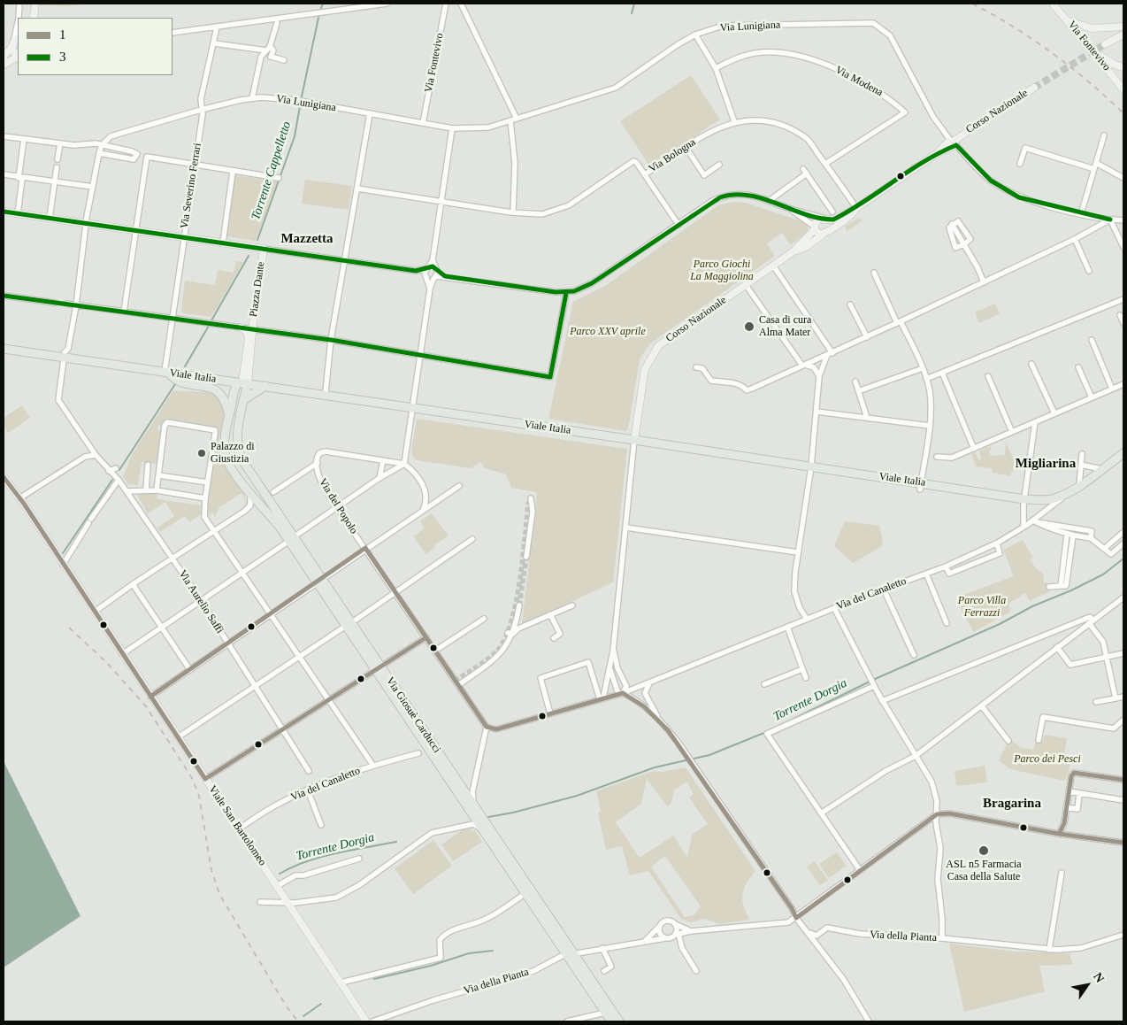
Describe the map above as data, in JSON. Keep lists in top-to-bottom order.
{
  "streets": {
    "main road": ["Viale Italia", "Via del Canaletto", "Via Giosuè Carducci"],
    "street": [
      "Via Lunigiana",
      "Via Fontevivo",
      "Via Modena",
      "Corso Nazionale",
      "Via Bologna",
      "Via Severino Ferrari",
      "Piazza Dante",
      "Via del Popolo",
      "Via Aurelio Saffi",
      "Viale San Bartolomeo",
      "Via della Pianta"
    ]
  },
  "crossings": [
    ["Via Lunigiana", "Via Fontevivo"],
    ["Via Lunigiana", "Corso Nazionale"],
    ["Via Lunigiana", "Via Severino Ferrari"],
    ["Via Modena", "Via Bologna"],
    ["Corso Nazionale", "Via Bologna"],
    ["Corso Nazionale", "Viale Italia"],
    ["Via Severino Ferrari", "Viale Italia"],
    ["Via Severino Ferrari", "Via Giosuè Carducci"],
    ["Piazza Dante", "Viale Italia"],
    ["Piazza Dante", "Via Giosuè Carducci"],
    ["Viale Italia", "Via del Canaletto"],
    ["Viale Italia", "Via Giosuè Carducci"],
    ["Via del Popolo", "Via del Canaletto"],
    ["Via del Canaletto", "Viale San Bartolomeo"],
    ["Via Giosuè Carducci", "Via della Pianta"]
  ],
  "districts": ["Mazzetta", "Migliarina", "Bragarina"],
  "water": ["Torrente Cappelletto", "Torrente Dorgia"],
  "parks": [
    "Parco Giochi La Maggiolina",
    "Parco XXV aprile",
    "Parco Villa Ferrazzi",
    "Parco dei Pesci"
  ],
  "places": ["Casa di cura Alma Mater", "Palazzo di Giustizia", "ASL n5 Farmacia Casa della Salute"],
  "lines": ["transit line 3", "transit line 1"],
  "legend": ["1", "3"],
  "north": "top right"
}
